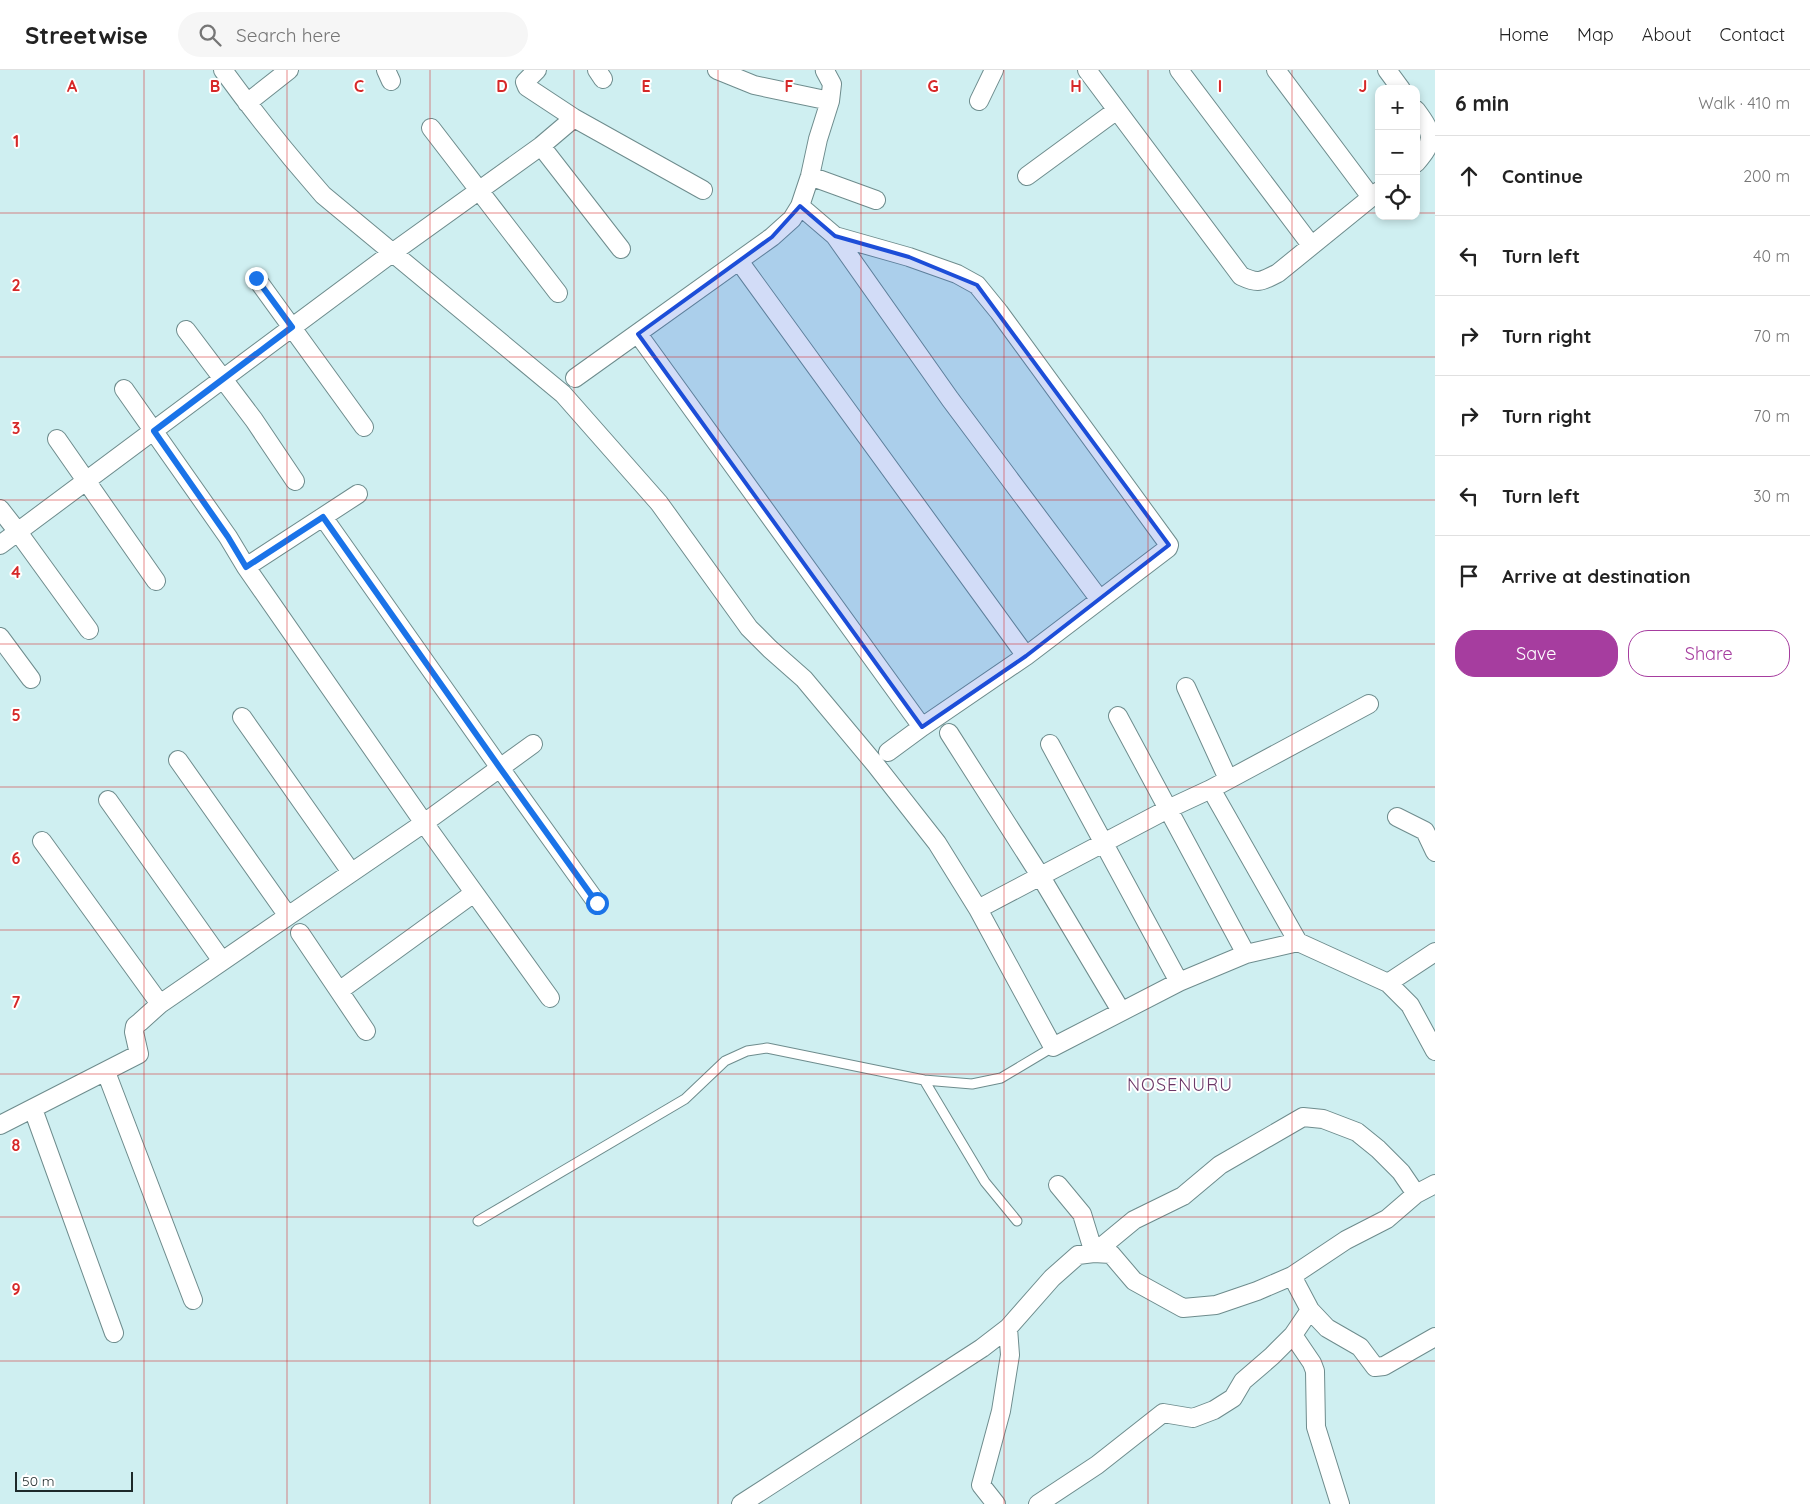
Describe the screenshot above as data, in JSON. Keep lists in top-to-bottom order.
{
  "districts": ["NOSENURU"],
  "scale_bar": "50 m",
  "page": {
    "header": "Streetwise",
    "search": "Search here",
    "nav": [
      "Home",
      "Map",
      "About",
      "Contact"
    ],
    "heading": ["6 min", "Walk · 410 m"],
    "map_buttons": ["+", "−"],
    "list": [
      ["Continue", "200 m"],
      ["Turn left", "40 m"],
      ["Turn right", "70 m"],
      ["Turn right", "70 m"],
      ["Turn left", "30 m"],
      "Arrive at destination"
    ],
    "buttons": ["Save", "Share"],
    "scale": "50 m"
  },
  "grid": {
    "columns": [
      "A",
      "B",
      "C",
      "D",
      "E",
      "F",
      "G",
      "H",
      "I",
      "J"
    ],
    "rows": [
      "1",
      "2",
      "3",
      "4",
      "5",
      "6",
      "7",
      "8",
      "9"
    ]
  }
}
